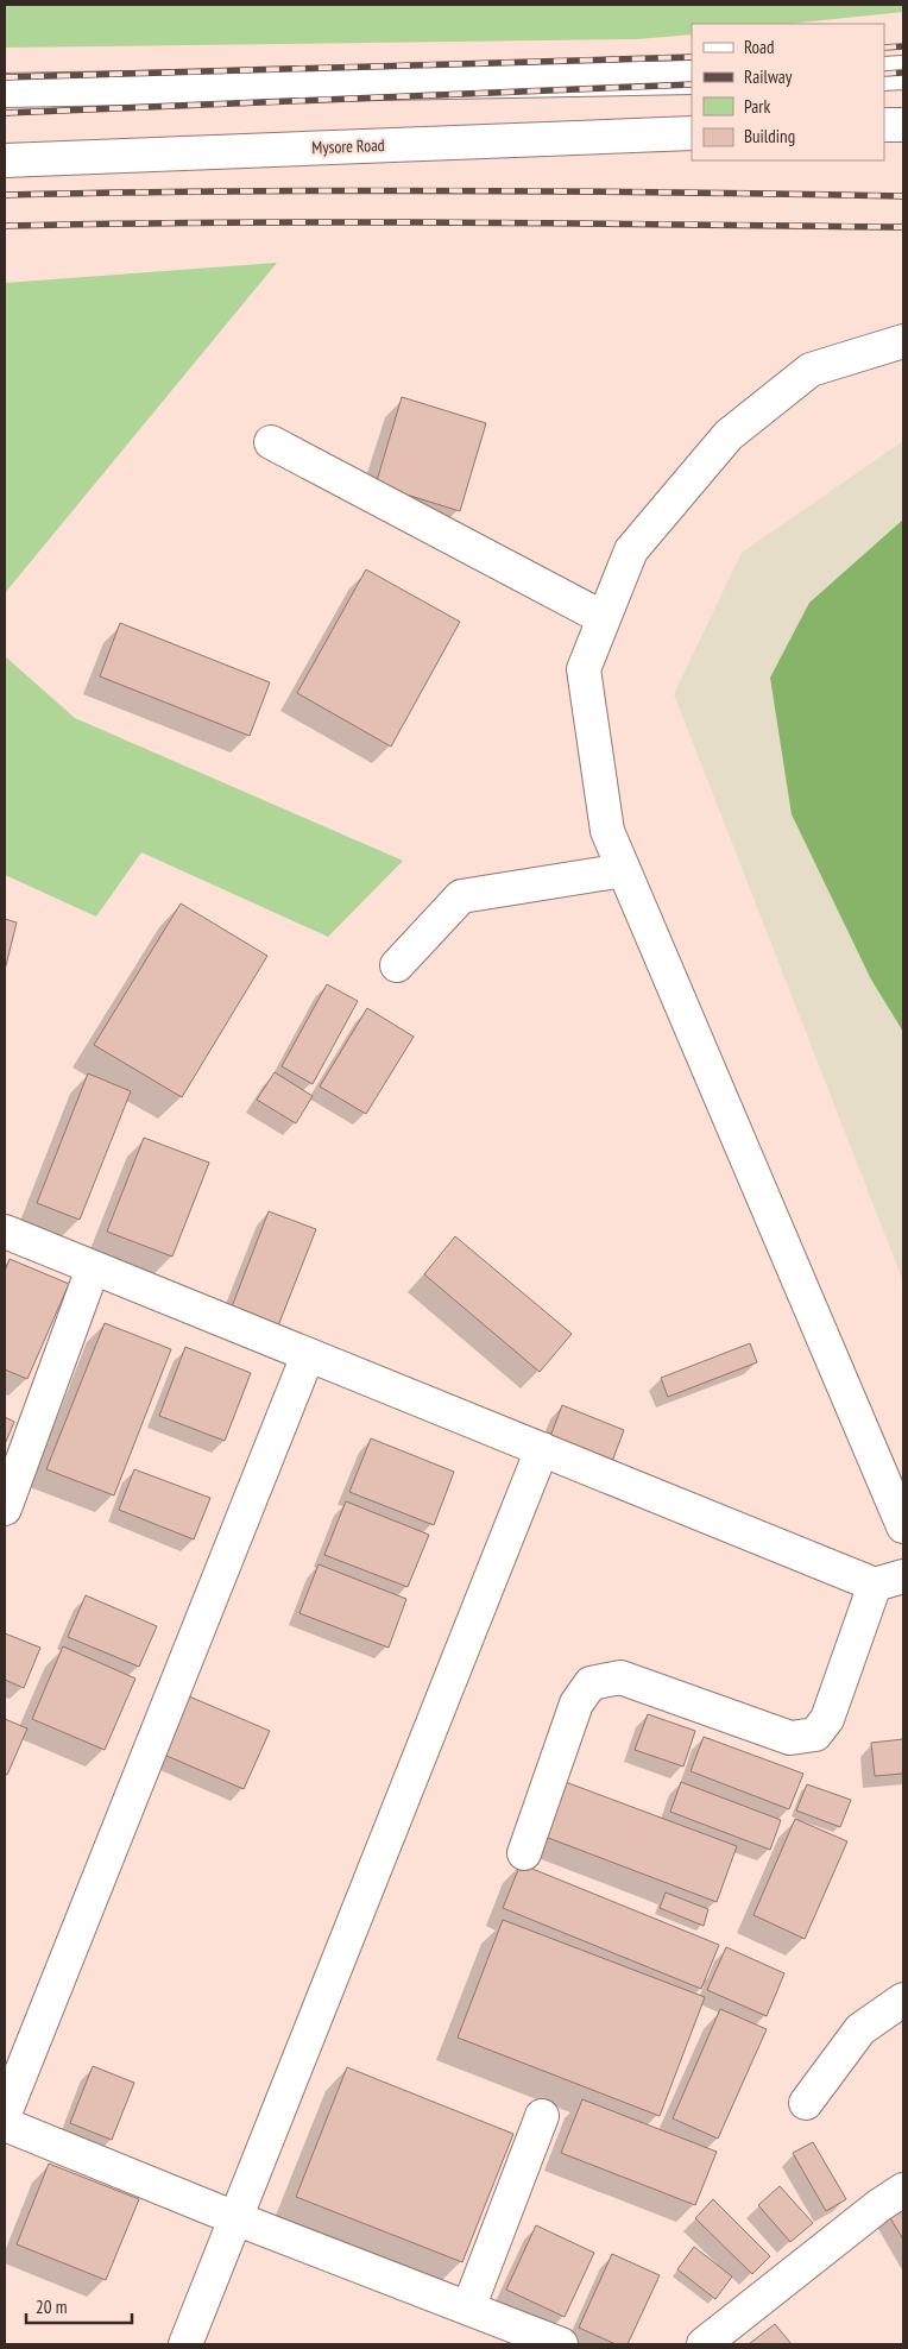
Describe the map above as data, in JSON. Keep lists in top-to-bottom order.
{
  "streets": {
    "main road": ["Mysore Road"]
  },
  "legend": [
    "Road",
    "Railway",
    "Park",
    "Building"
  ],
  "scale_bar": "20 m"
}
